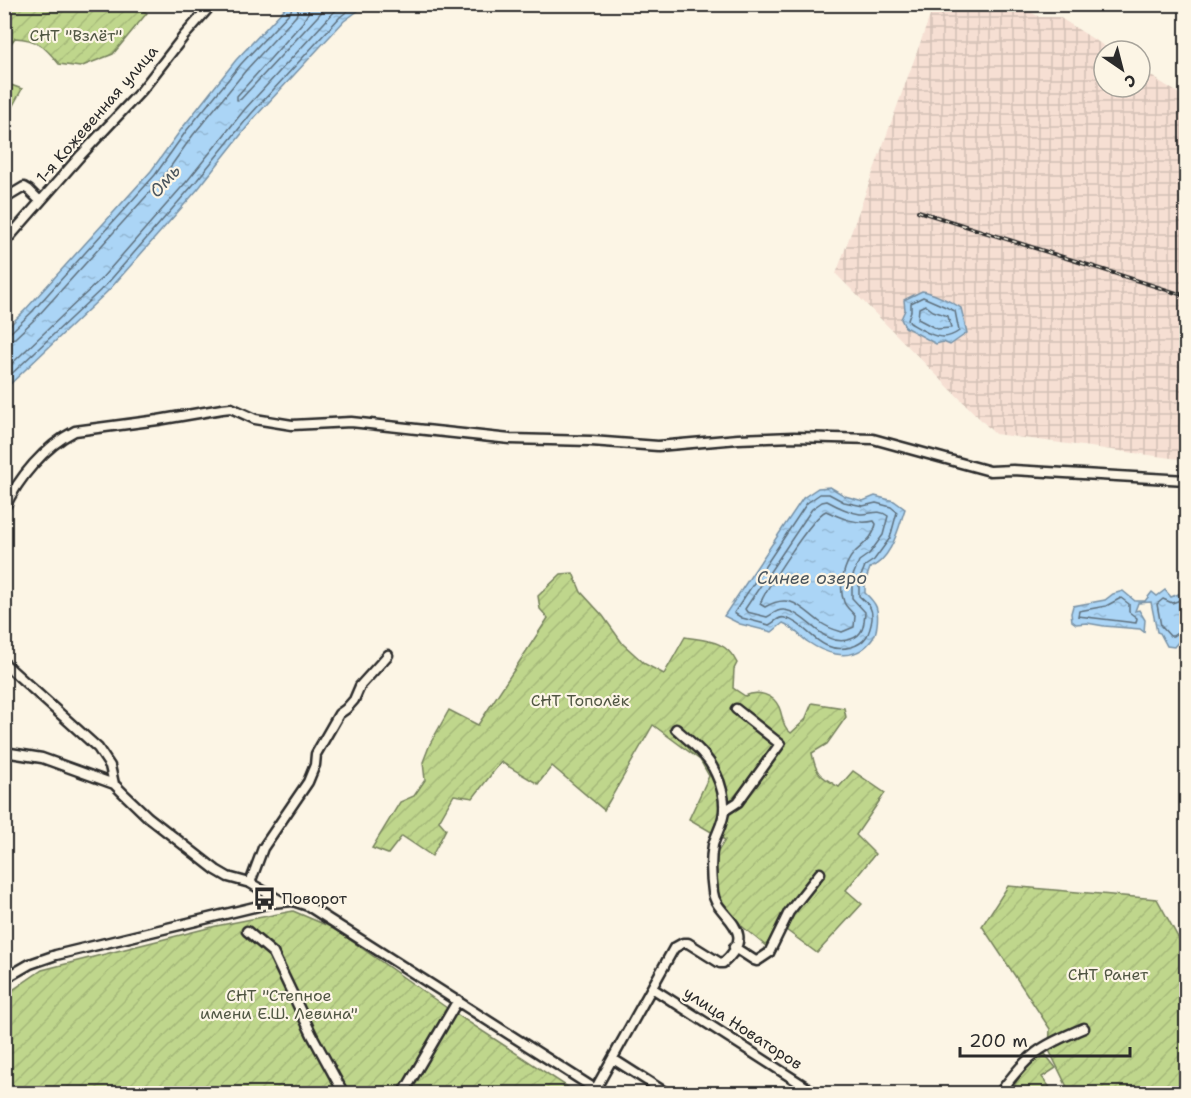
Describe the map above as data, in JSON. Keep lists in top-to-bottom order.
{
  "streets": {
    "street": ["1-я Кожевенная улица", "улица Новаторов"]
  },
  "water": ["Омь", "Синее озеро"],
  "parks": [
    "СНТ \"Взлёт\"",
    "СНТ Тополёк",
    "СНТ Ранет",
    "СНТ \"Степное имени Е.Ш. Левина\""
  ],
  "places": {
    "bus stop": ["Поворот"]
  },
  "scale_bar": "200 m",
  "north": "bottom right"
}
